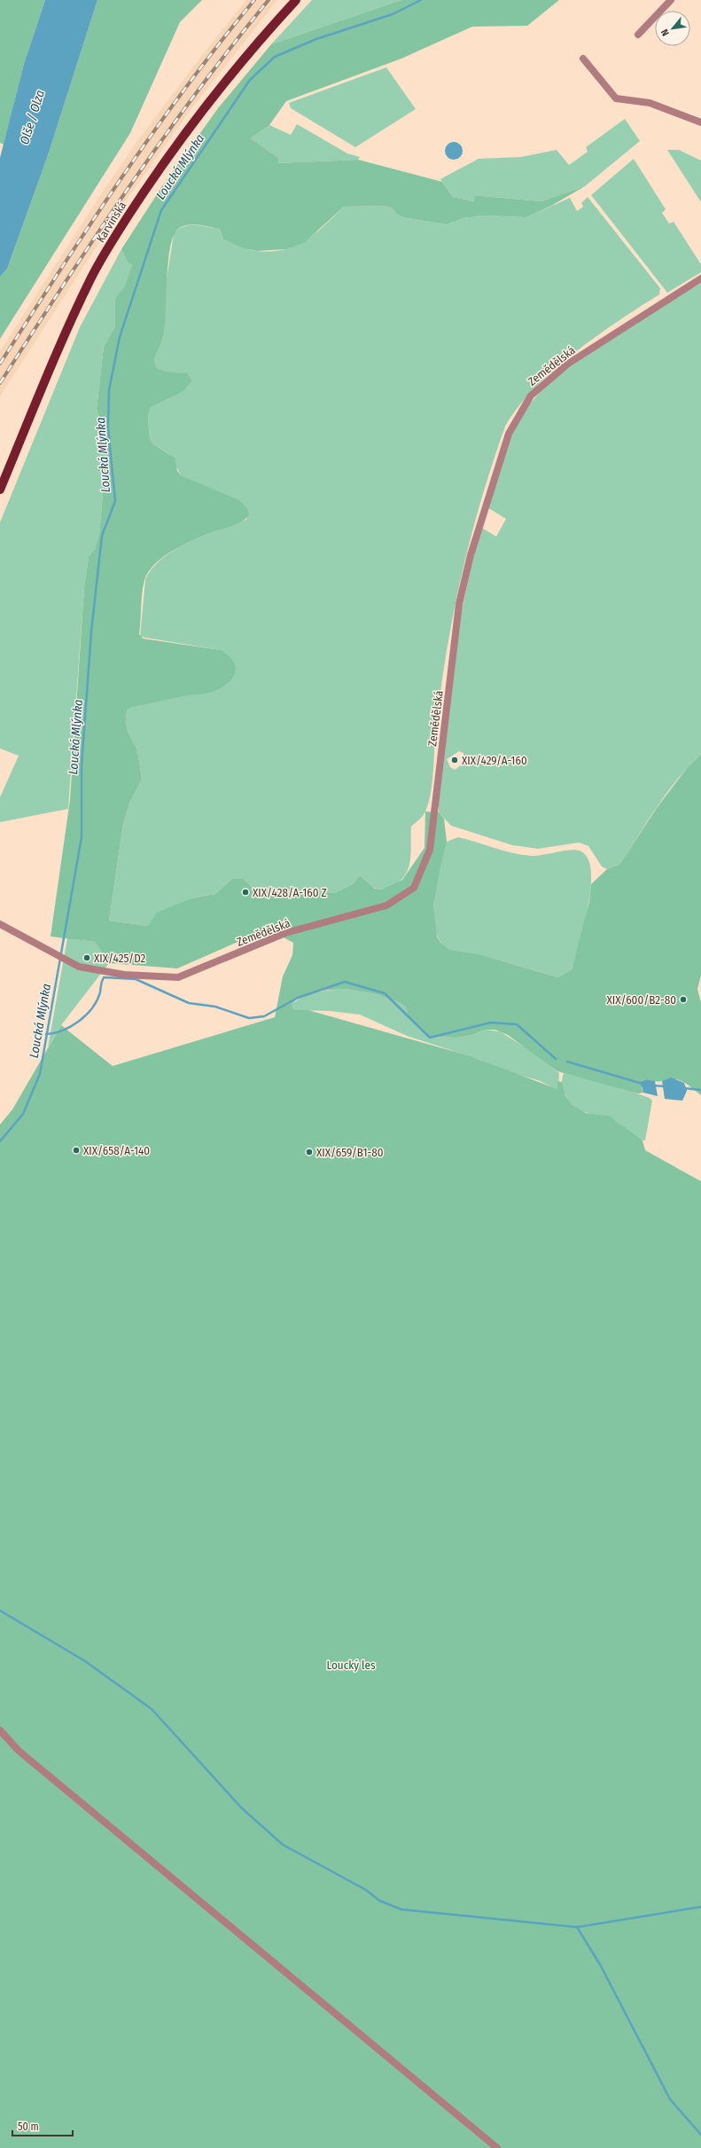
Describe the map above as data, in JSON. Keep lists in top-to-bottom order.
{
  "streets": {
    "main road": ["Karvinská"],
    "street": ["Zemědělská"]
  },
  "water": ["Olše / Olza", "Loucká Mlýnka"],
  "parks": ["Loucký les"],
  "places": [
    "XIX/429/A-160",
    "XIX/428/A-160 Z",
    "XIX/425/D2",
    "XIX/600/B2-80",
    "XIX/658/A-140",
    "XIX/659/B1-80"
  ],
  "scale_bar": "50 m",
  "north": "bottom left"
}
